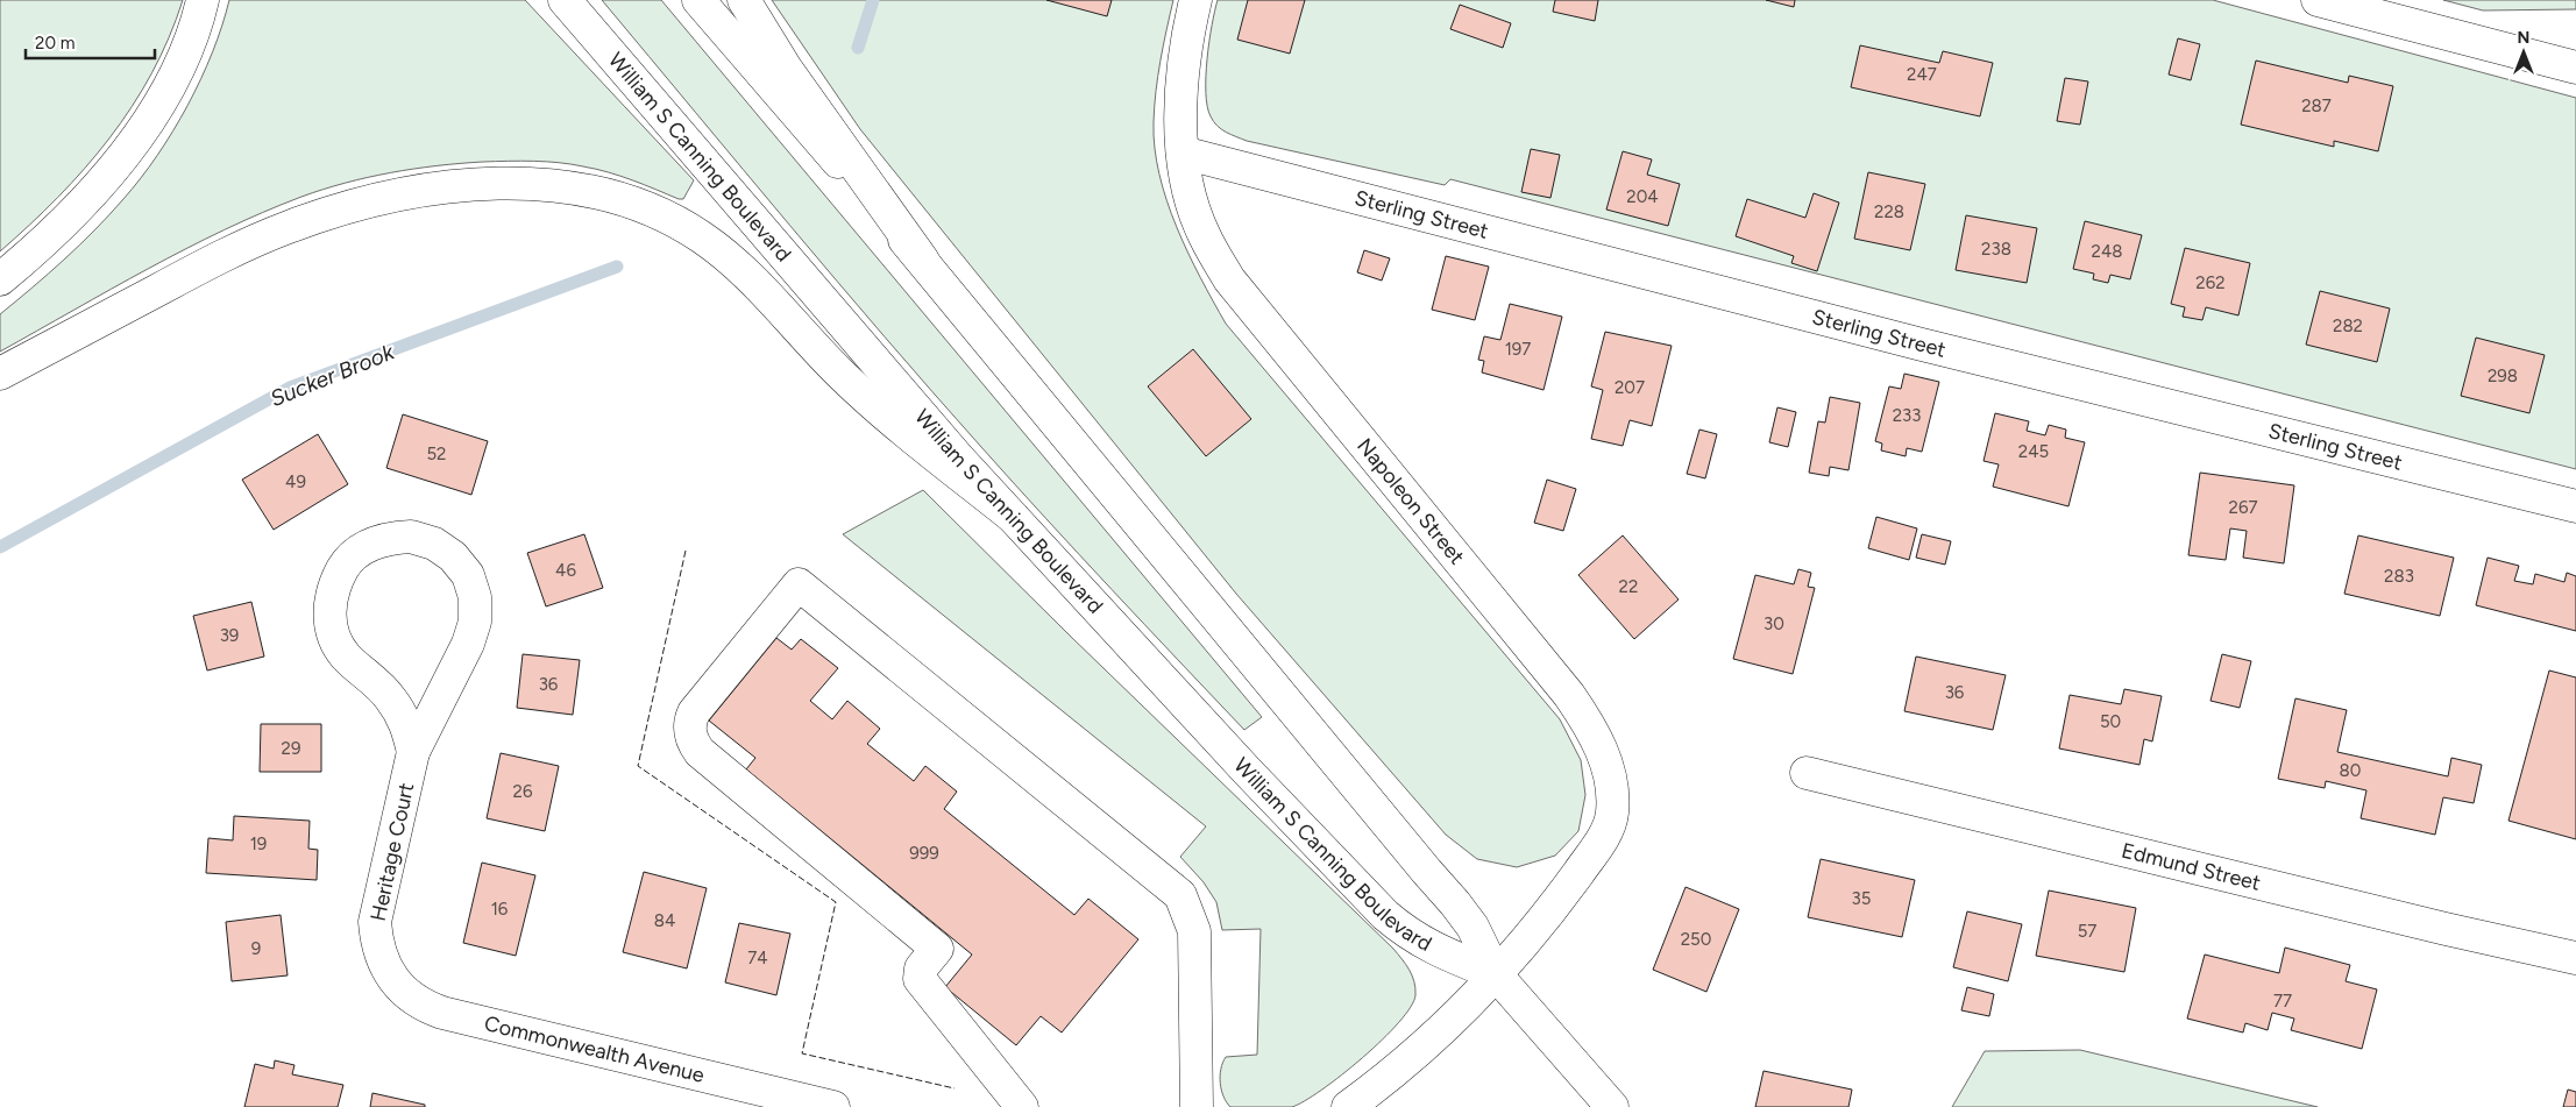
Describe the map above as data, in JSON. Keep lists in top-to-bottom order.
{
  "streets": {
    "main road": [
      "William S Canning Boulevard",
      "Sterling Street",
      "Napoleon Street",
      "Heritage Court",
      "Edmund Street",
      "Commonwealth Avenue"
    ]
  },
  "crossings": [
    ["William S Canning Boulevard", "Napoleon Street"],
    ["Sterling Street", "Napoleon Street"],
    ["Heritage Court", "Commonwealth Avenue"]
  ],
  "water": ["Sucker Brook"],
  "house_numbers": [
    "247",
    "287",
    "204",
    "228",
    "238",
    "248",
    "262",
    "282",
    "197",
    "298",
    "207",
    "233",
    "245",
    "52",
    "49",
    "267",
    "46",
    "283",
    "22",
    "30",
    "39",
    "36",
    "36",
    "50",
    "29",
    "80",
    "26",
    "19",
    "999",
    "35",
    "16",
    "84",
    "57",
    "250",
    "9",
    "74",
    "77"
  ],
  "scale_bar": "20 m",
  "north": "top"
}
